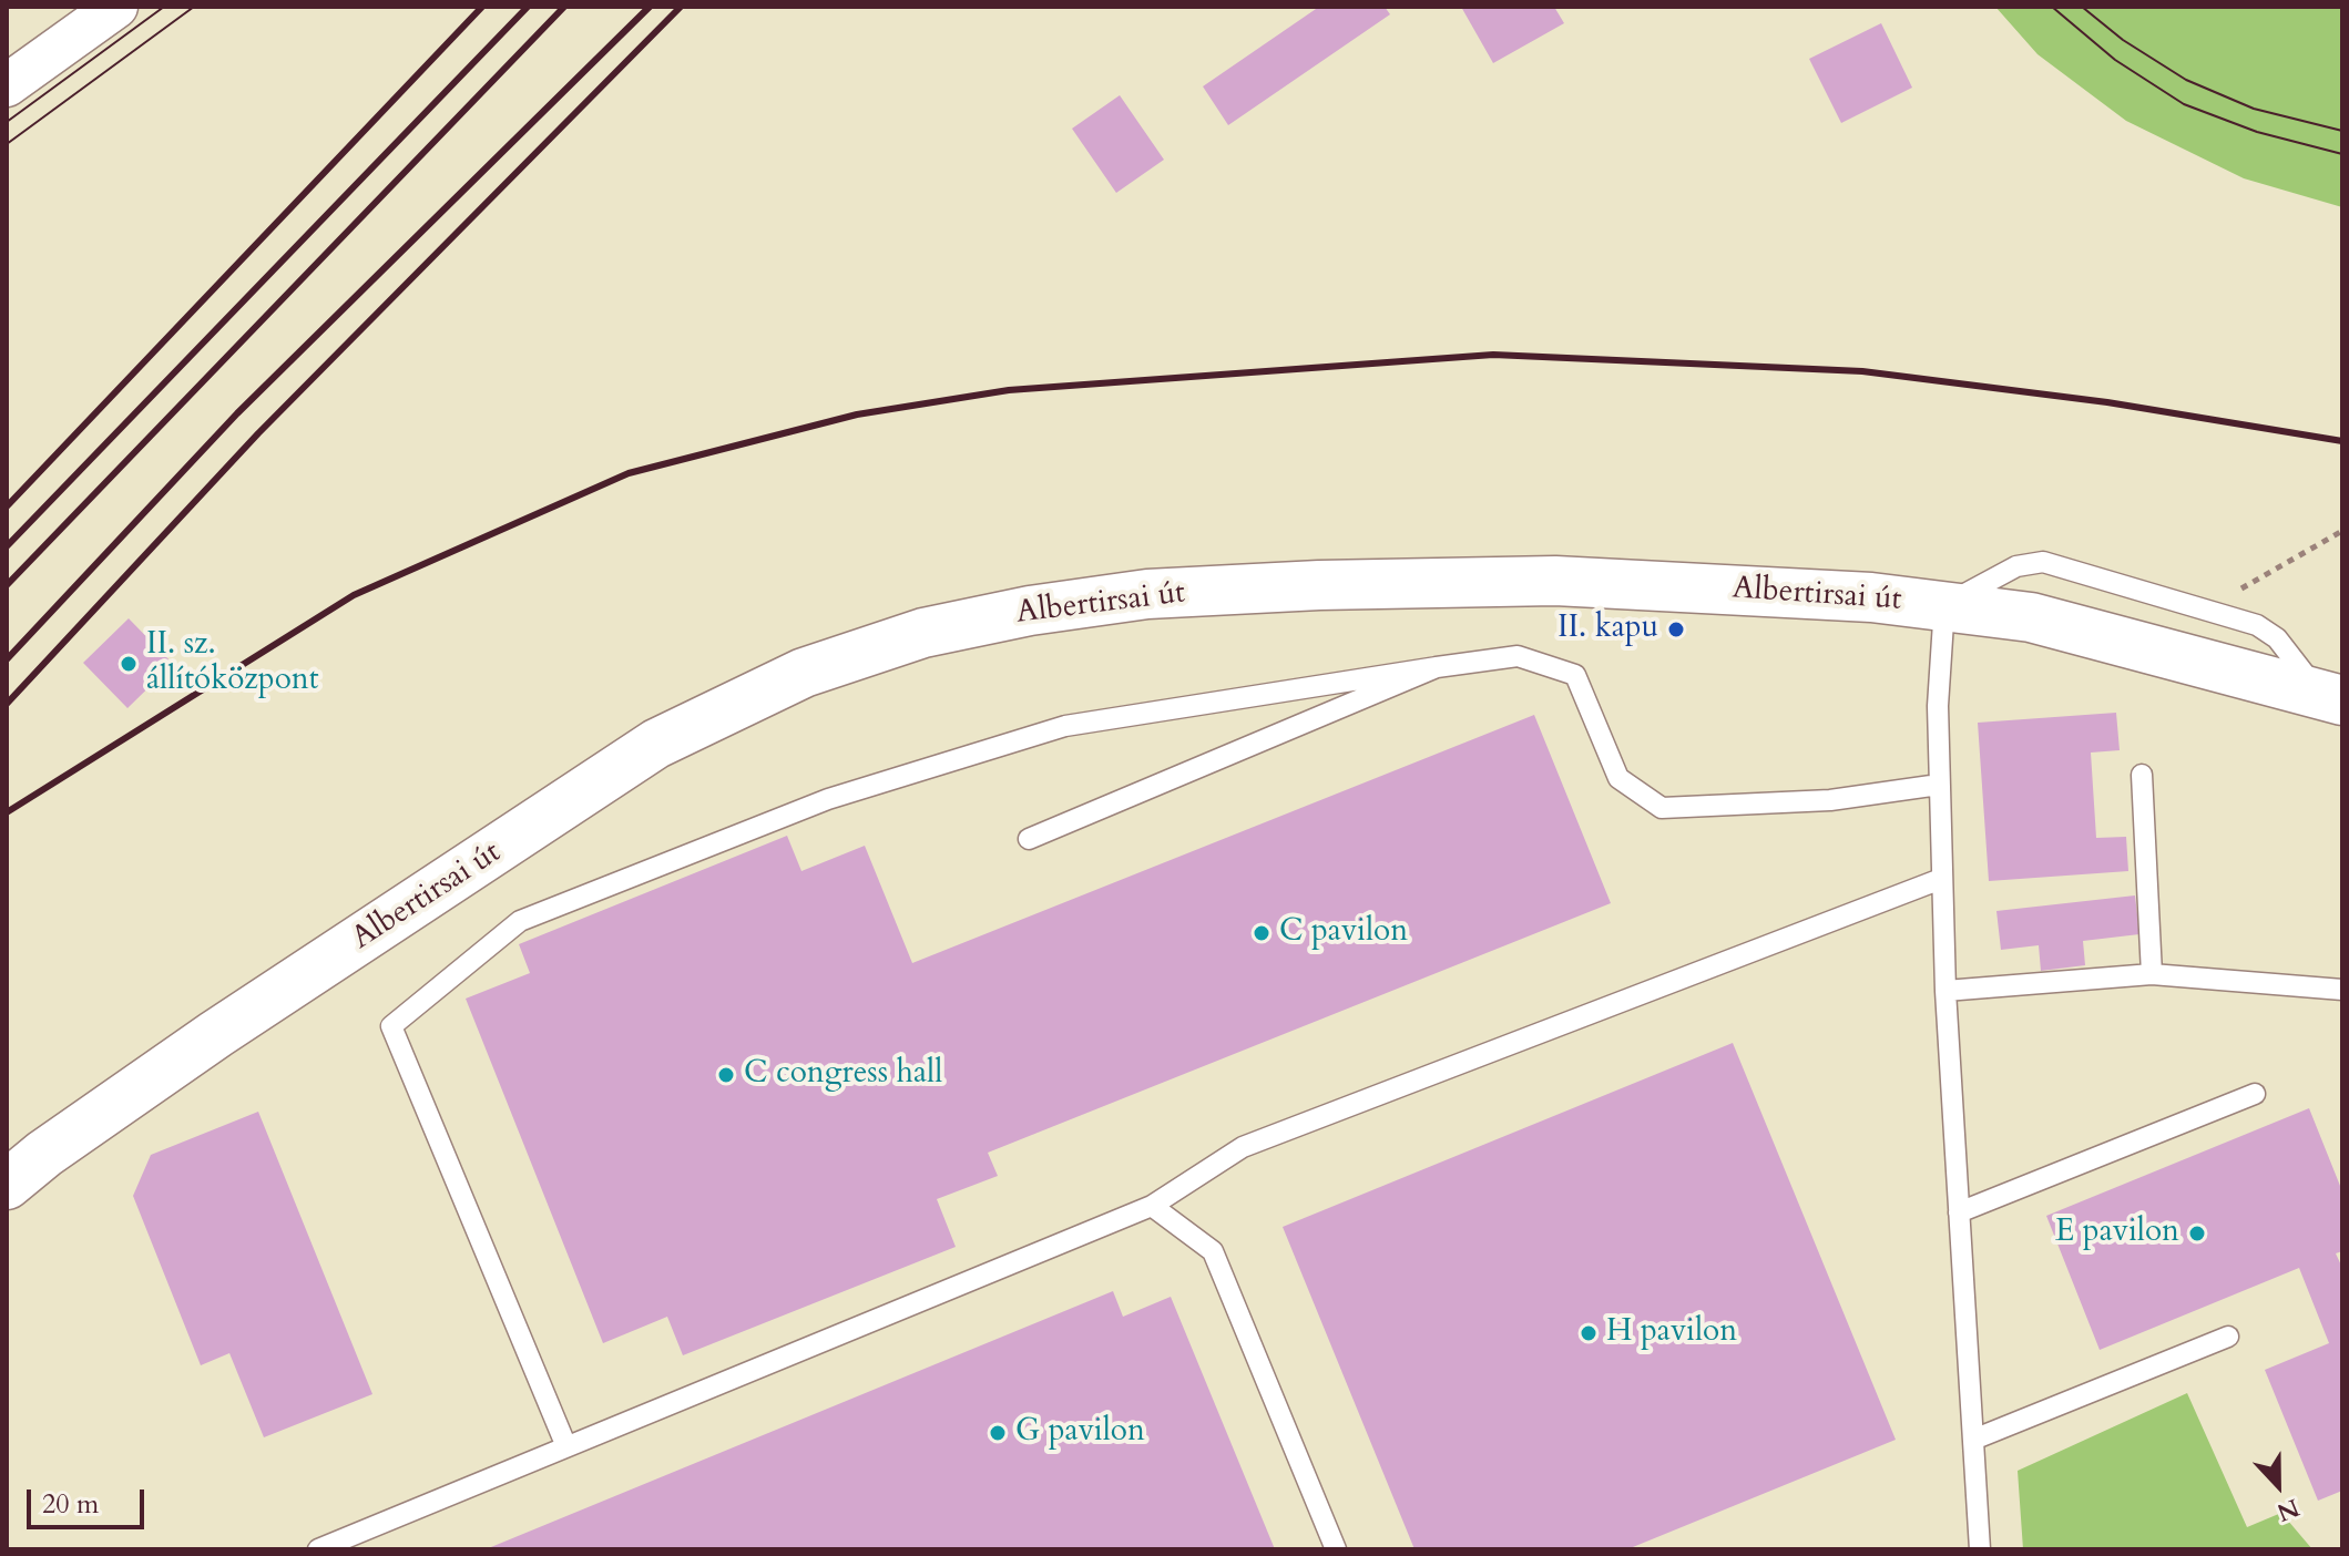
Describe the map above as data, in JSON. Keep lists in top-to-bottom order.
{
  "streets": {
    "street": ["Albertirsai út"]
  },
  "places": [
    "II. kapu",
    "II. sz. állítóközpont",
    "C pavilon",
    "C congress hall",
    "E pavilon",
    "H pavilon",
    "G pavilon"
  ],
  "scale_bar": "20 m",
  "north": "bottom"
}
